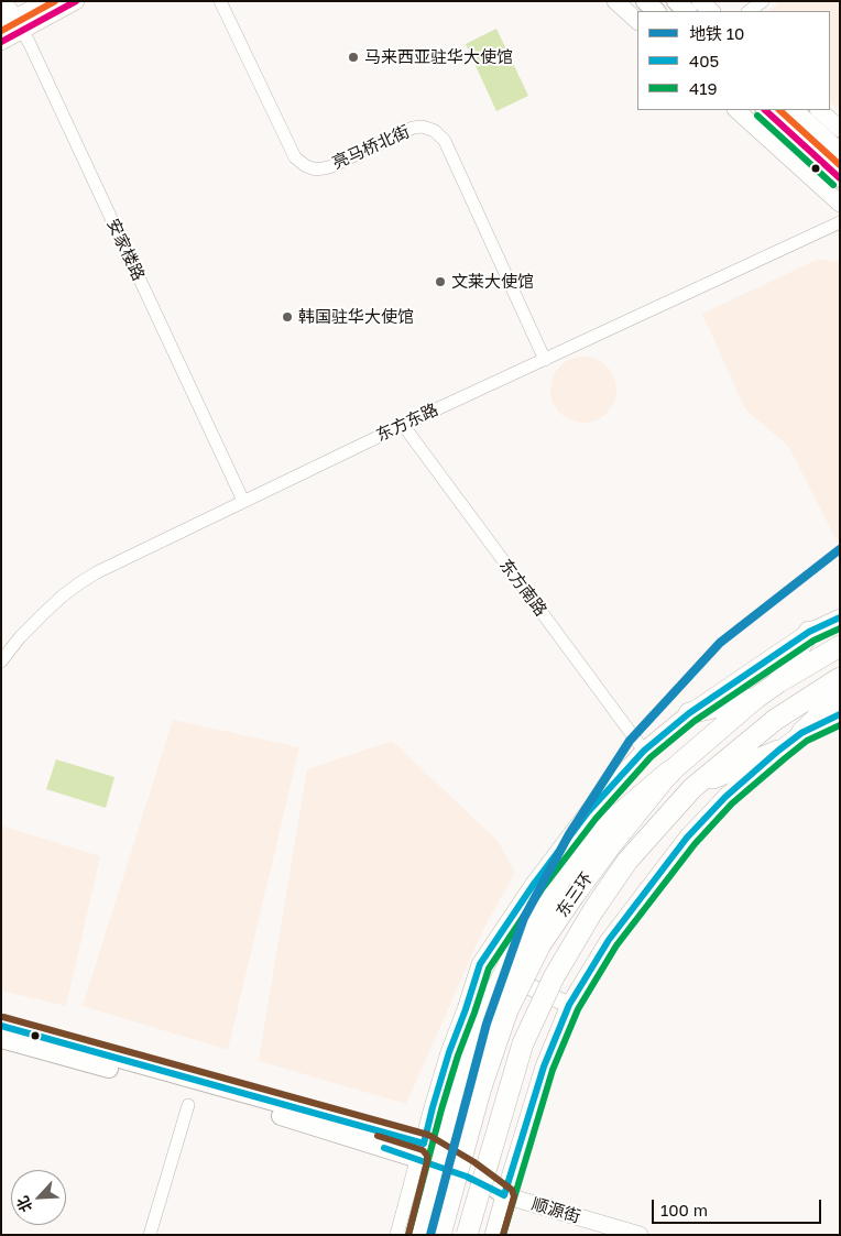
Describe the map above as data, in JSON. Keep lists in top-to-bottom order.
{
  "streets": {
    "highway": ["东三环"],
    "street": [
      "亮马桥北街",
      "安家楼路",
      "东方东路",
      "东方南路",
      "顺源街"
    ]
  },
  "crossings": [
    ["亮马桥北街", "东方东路"],
    ["安家楼路", "东方东路"],
    ["东方东路", "东方南路"]
  ],
  "places": ["马来西亚驻华大使馆", "文莱大使馆", "韩国驻华大使馆"],
  "lines": ["transit line 419", "metro line 10", "transit line 405"],
  "legend": ["地铁 10", "405", "419"],
  "scale_bar": "100 m",
  "north": "bottom left"
}
